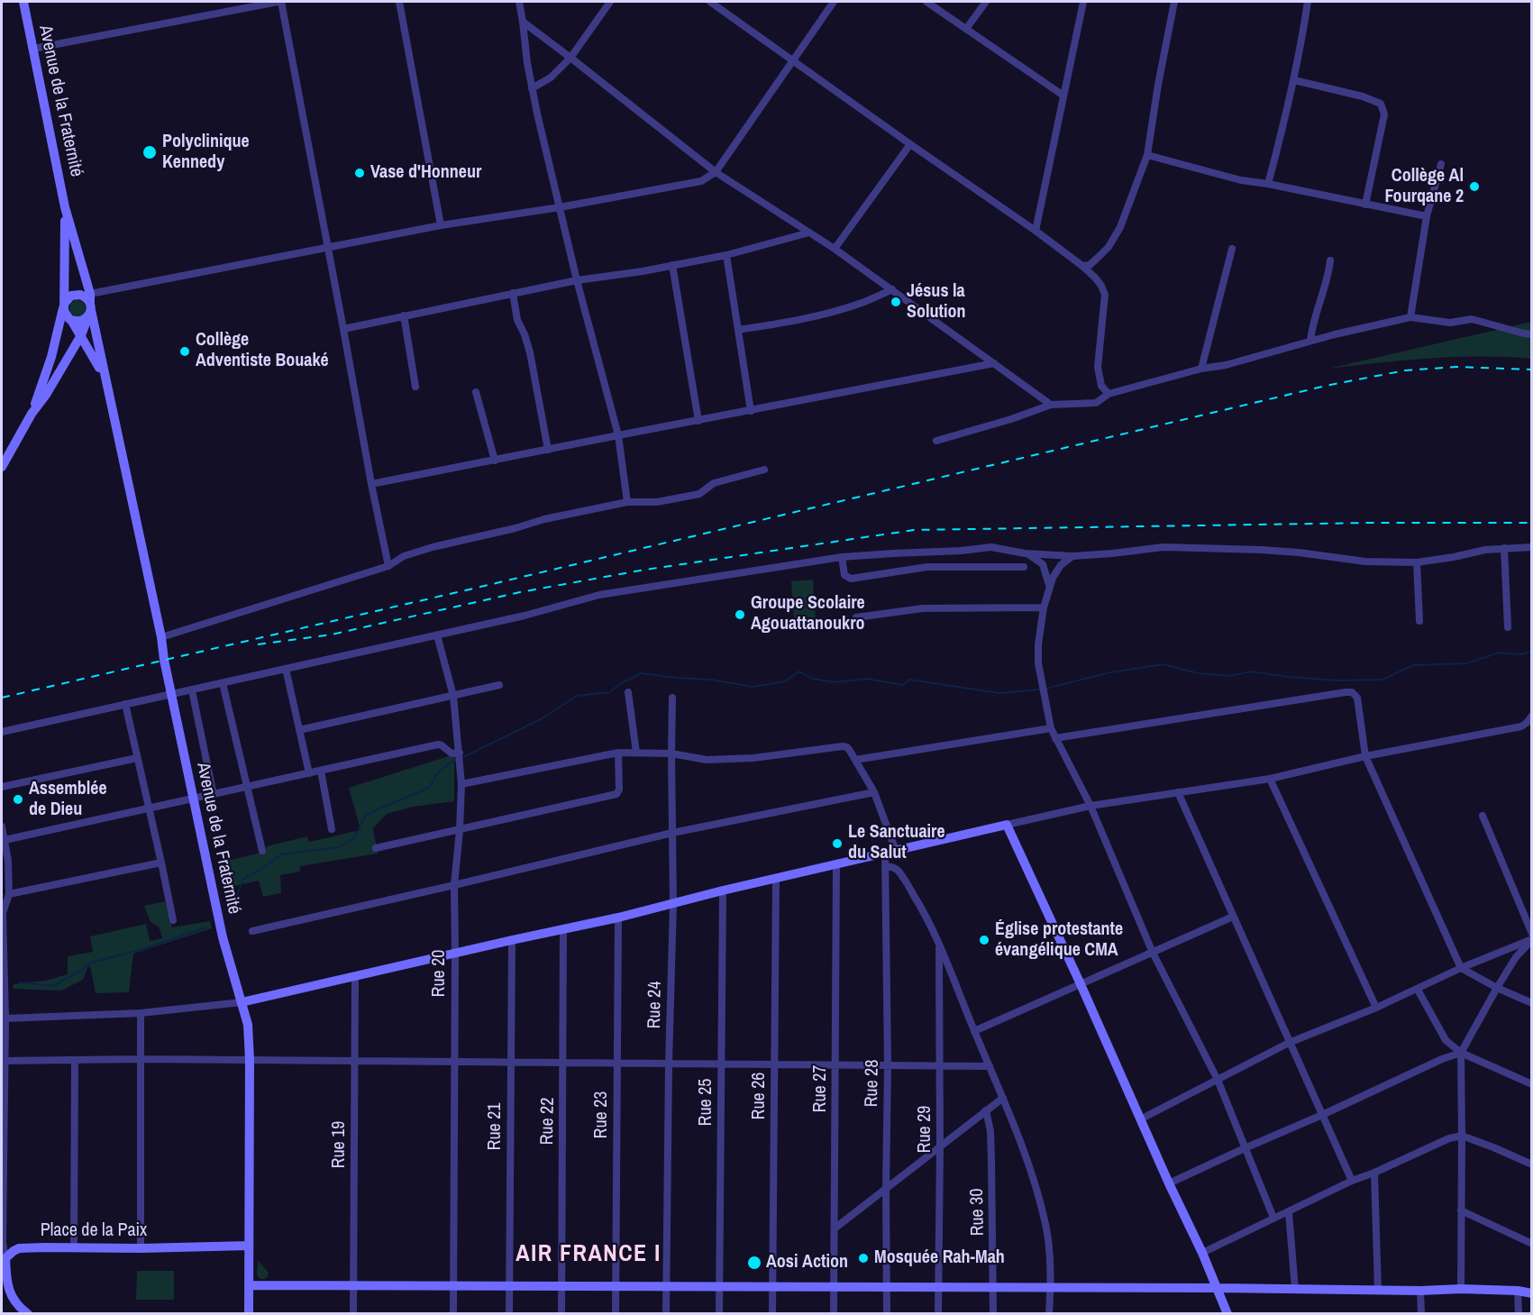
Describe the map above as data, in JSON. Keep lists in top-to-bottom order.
{
  "streets": {
    "main road": ["Avenue de la Fraternité", "Place de la Paix"],
    "street": [
      "Rue 20",
      "Rue 24",
      "Rue 28",
      "Rue 27",
      "Rue 26",
      "Rue 25",
      "Rue 23",
      "Rue 22",
      "Rue 21",
      "Rue 29",
      "Rue 19",
      "Rue 30"
    ]
  },
  "crossings": [
    ["Avenue de la Fraternité", "Place de la Paix"]
  ],
  "districts": ["AIR FRANCE I"],
  "places": [
    "Polyclinique Kennedy",
    "Vase d'Honneur",
    "Collège Al Fourqane 2",
    "Jésus la Solution",
    "Collège Adventiste Bouaké",
    "Groupe Scolaire Agouattanoukro",
    "Assemblée de Dieu",
    "Le Sanctuaire du Salut",
    "Église protestante évangélique CMA",
    "Mosquée Rah-Mah",
    "Aosi Action"
  ]
}
